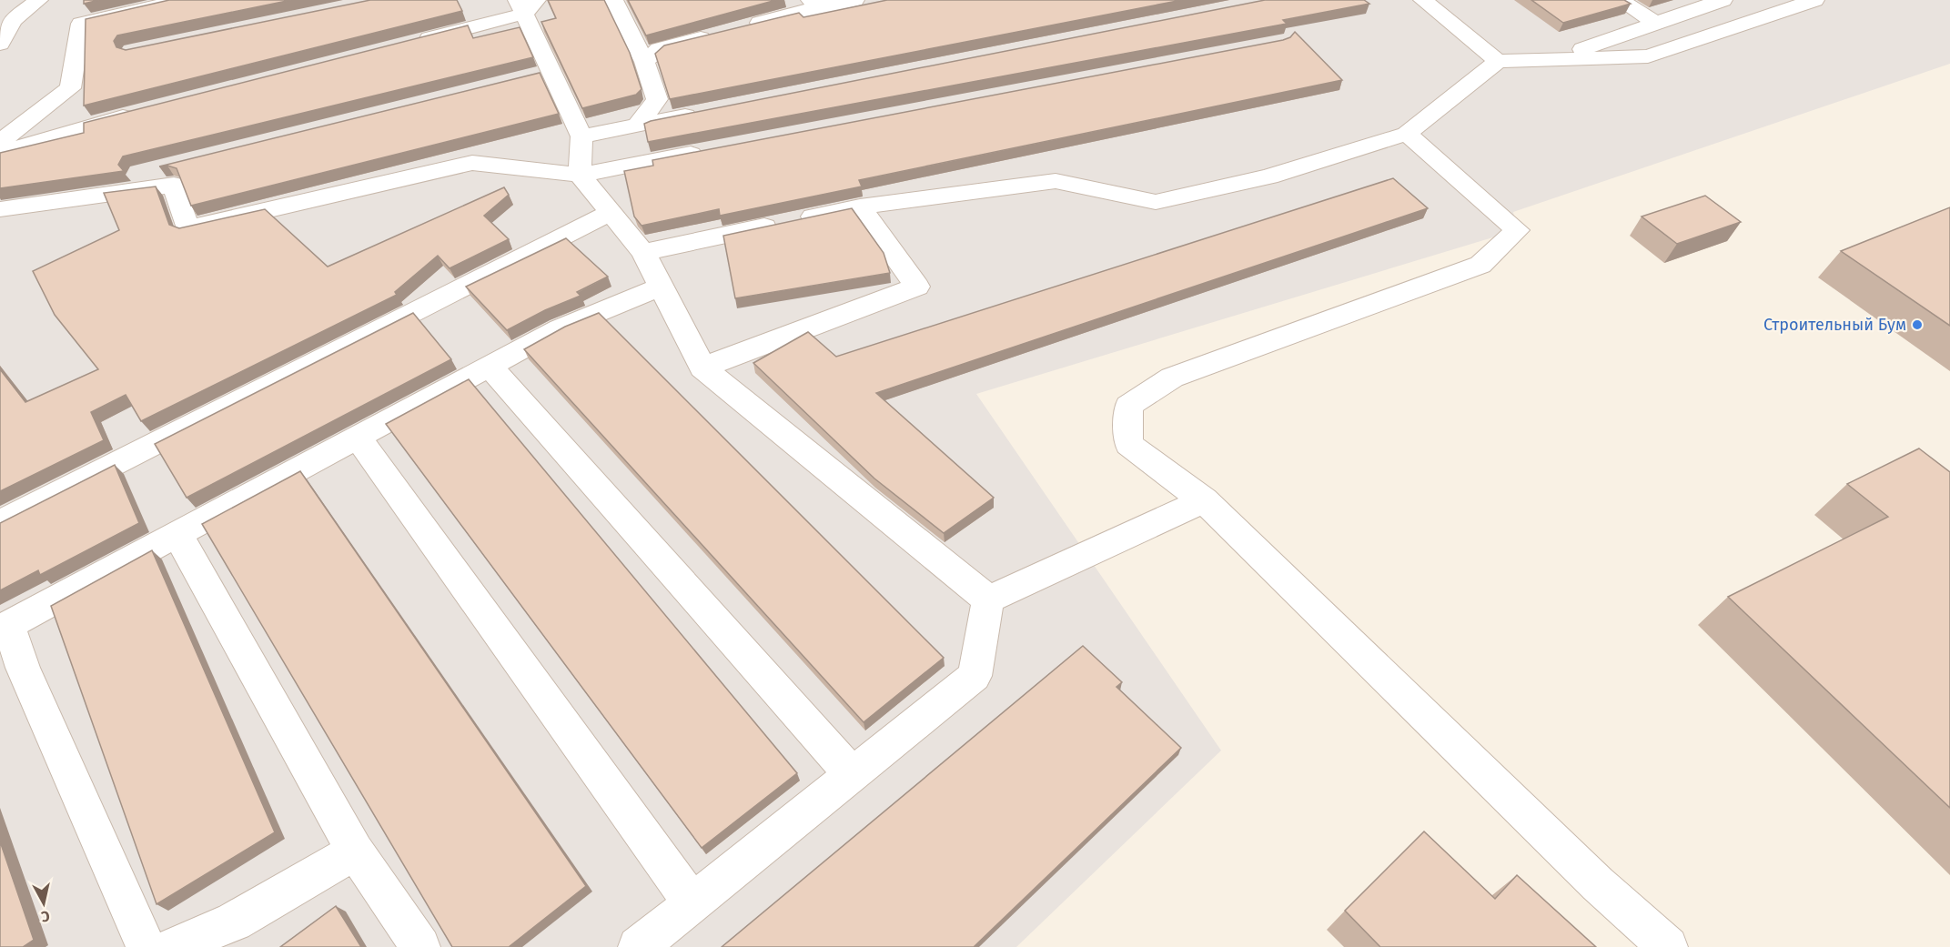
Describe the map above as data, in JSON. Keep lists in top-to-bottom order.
{
  "places": ["Строительный Бум"],
  "north": "bottom"
}
